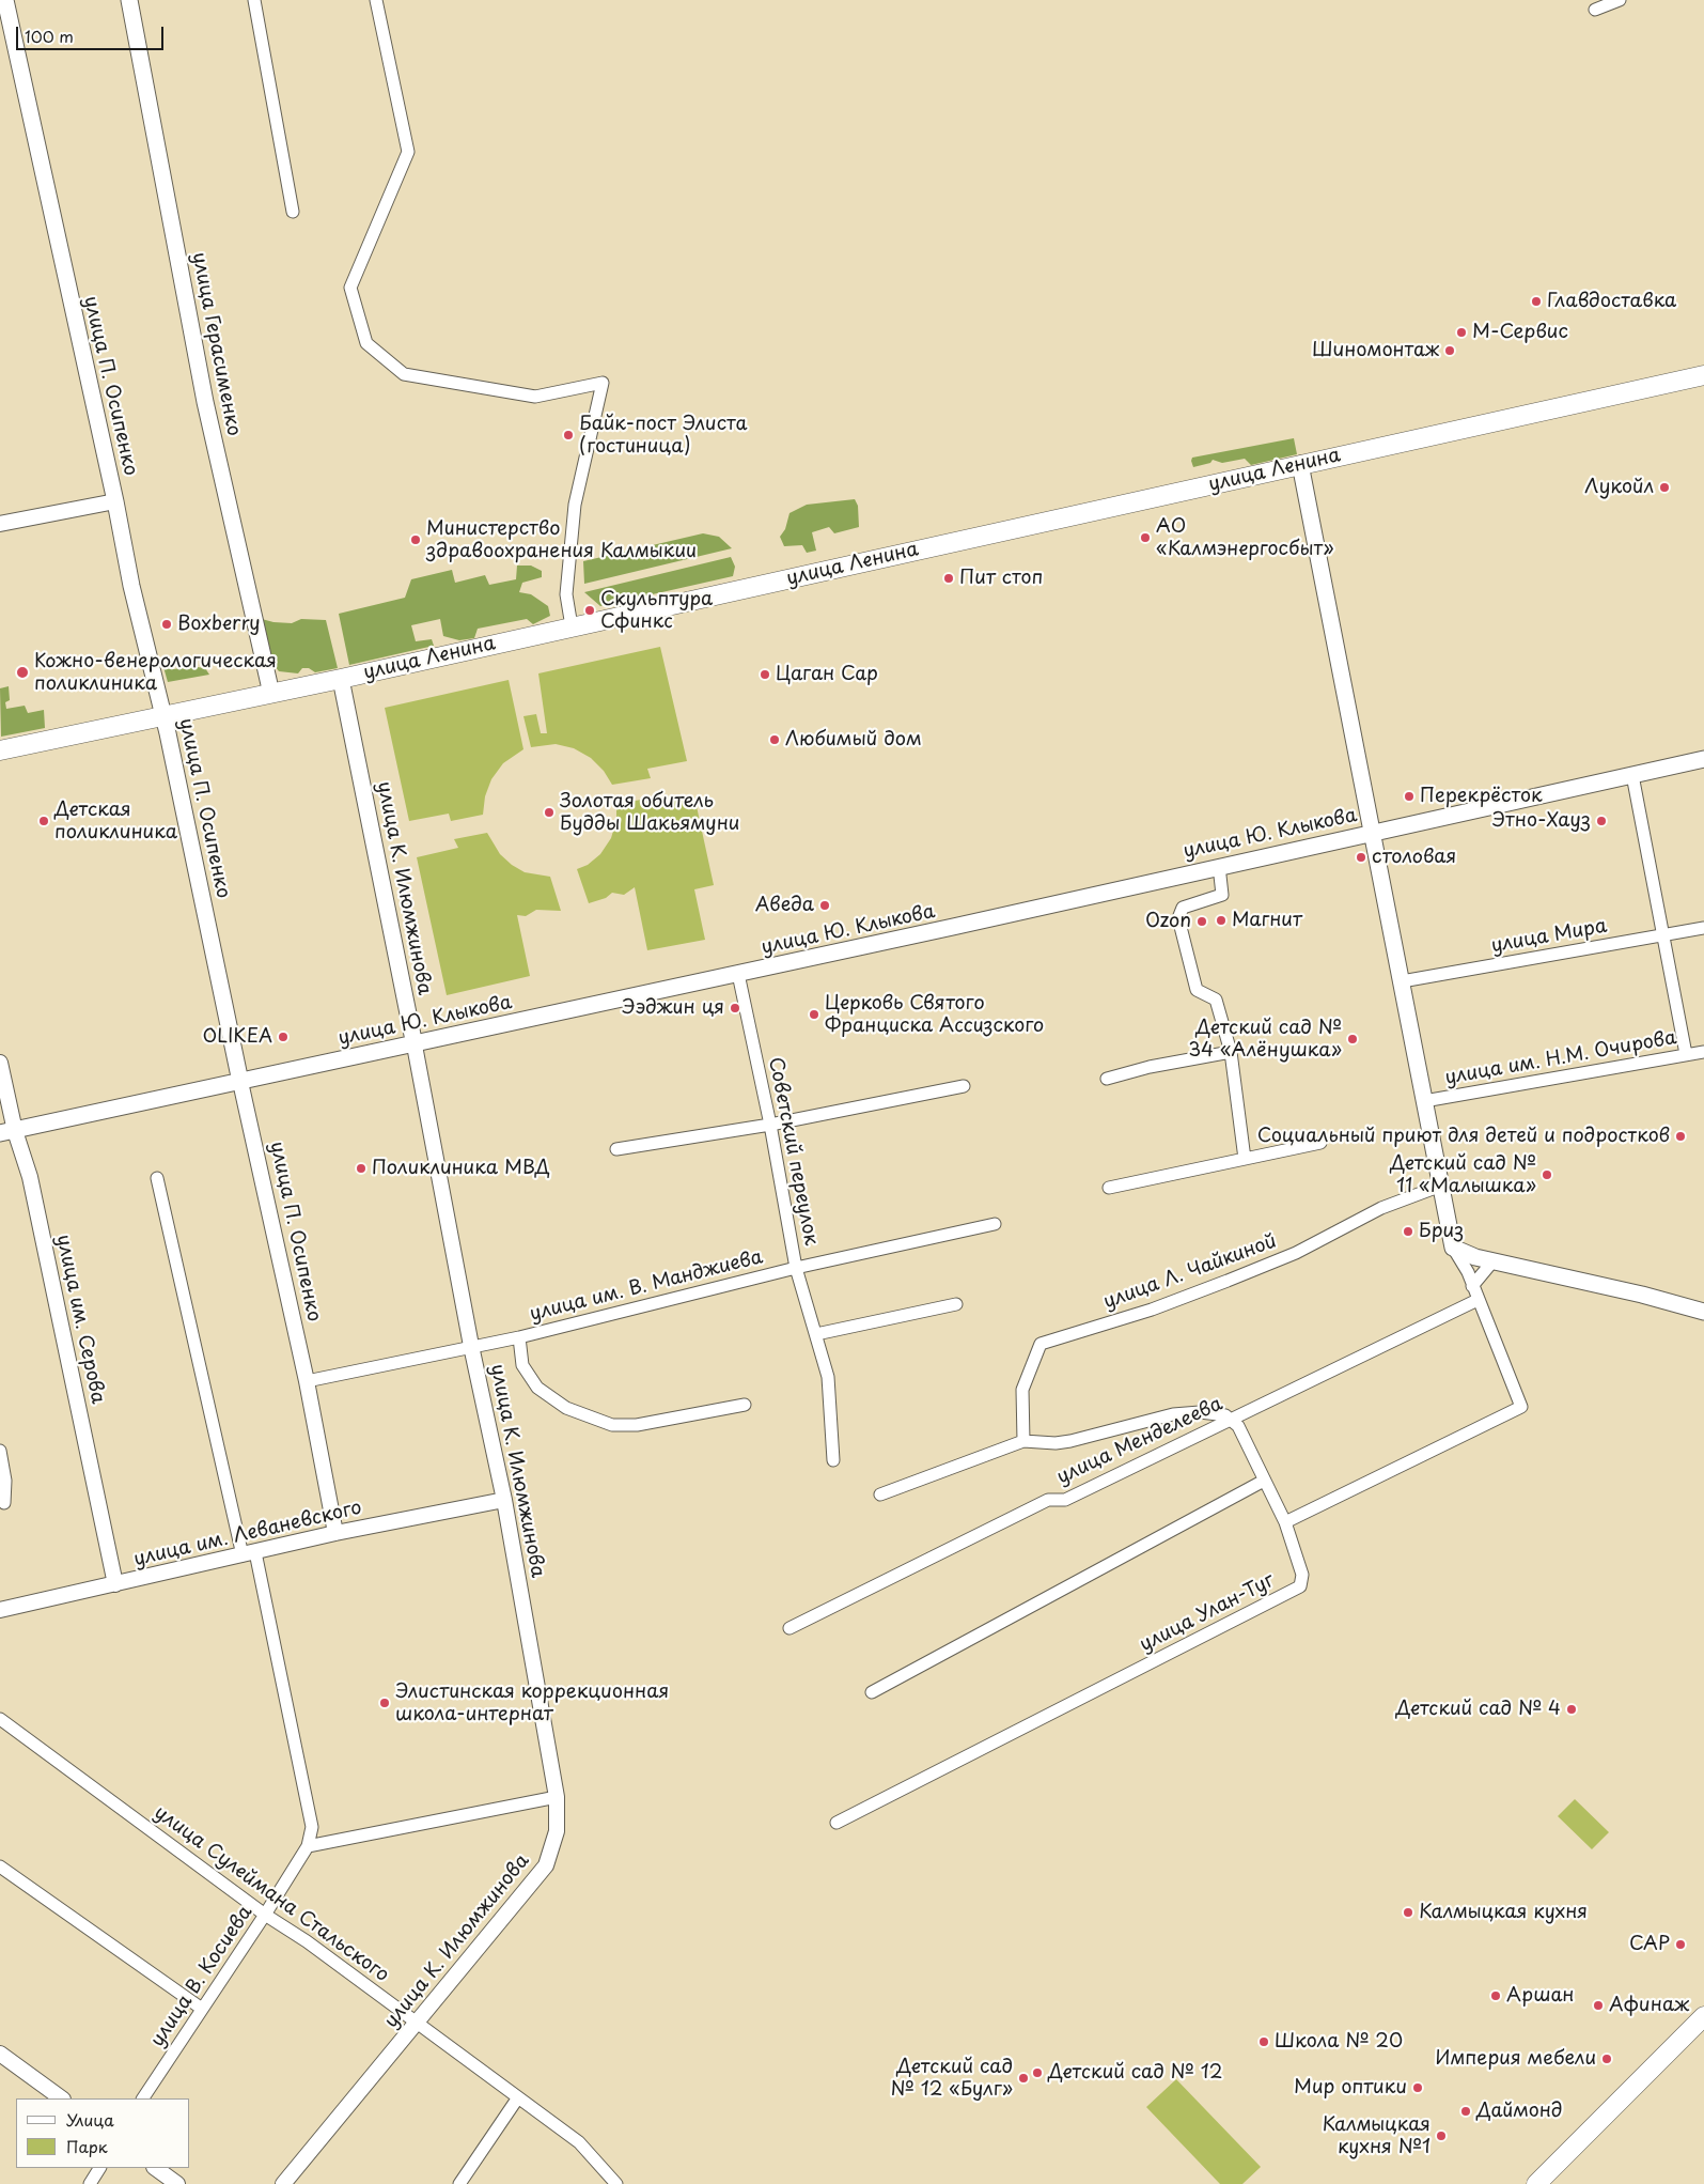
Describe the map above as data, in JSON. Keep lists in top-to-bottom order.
{
  "streets": {
    "main road": [
      "улица Герасименко",
      "улица П. Осипенко",
      "улица Ленина",
      "улица Ю. Клыкова",
      "улица К. Илюмжинова"
    ],
    "street": [
      "улица Мира",
      "улица им. Н.М. Очирова",
      "Советский переулок",
      "улица Л. Чайкиной",
      "улица им. В. Манджиева",
      "улица им. Серова",
      "улица Менделеева",
      "улица им. Леваневского",
      "улица Улан-Туг",
      "улица Сулеймана Стальского",
      "улица В. Косиева"
    ]
  },
  "crossings": [
    ["улица Герасименко", "улица Ленина"],
    ["улица П. Осипенко", "улица Ленина"],
    ["улица П. Осипенко", "улица Ю. Клыкова"],
    ["улица П. Осипенко", "улица им. В. Манджиева"],
    ["улица П. Осипенко", "улица им. Леваневского"],
    ["улица Ленина", "улица К. Илюмжинова"],
    ["улица Ю. Клыкова", "улица К. Илюмжинова"],
    ["улица Ю. Клыкова", "Советский переулок"],
    ["улица Ю. Клыкова", "улица им. Серова"],
    ["улица К. Илюмжинова", "улица им. В. Манджиева"],
    ["улица К. Илюмжинова", "улица им. Леваневского"],
    ["улица К. Илюмжинова", "улица Сулеймана Стальского"],
    ["Советский переулок", "улица им. В. Манджиева"],
    ["улица им. Серова", "улица им. Леваневского"],
    ["улица им. Леваневского", "улица В. Косиева"],
    ["улица Сулеймана Стальского", "улица В. Косиева"]
  ],
  "places": [
    "Главдоставка",
    "М-Сервис",
    "Шиномонтаж",
    "Байк-пост Элиста (гостиница)",
    "Лукойл",
    "АО «Калмэнергосбыт»",
    "Министерство здравоохранения Калмыкии",
    "Пит стоп",
    "Скульптура Сфинкс",
    "Boxberry",
    "Кожно-венерологическая поликлиника",
    "Цаган Сар",
    "Любимый дом",
    "Перекрёсток",
    "Золотая обитель Будды Шакьямуни",
    "Детская поликлиника",
    "Этно-Хауз",
    "столовая",
    "Аведа",
    "Магнит",
    "Ozon",
    "Ээджин ця",
    "Церковь Святого Франциска Ассизского",
    "OLIKEA",
    "Детский сад № 34 «Алёнушка»",
    "Социальный приют для детей и подростков",
    "Поликлиника МВД",
    "Детский сад № 11 «Малышка»",
    "Бриз",
    "Элистинская коррекционная школа-интернат",
    "Детский сад № 4",
    "Калмыцкая кухня",
    "САР",
    "Аршан",
    "Афинаж",
    "Школа № 20",
    "Империя мебели",
    "Детский сад № 12",
    "Детский сад № 12 «Булг»",
    "Мир оптики",
    "Даймонд",
    "Калмыцкая кухня №1"
  ],
  "legend": ["Улица", "Парк"],
  "scale_bar": "100 m"
}
